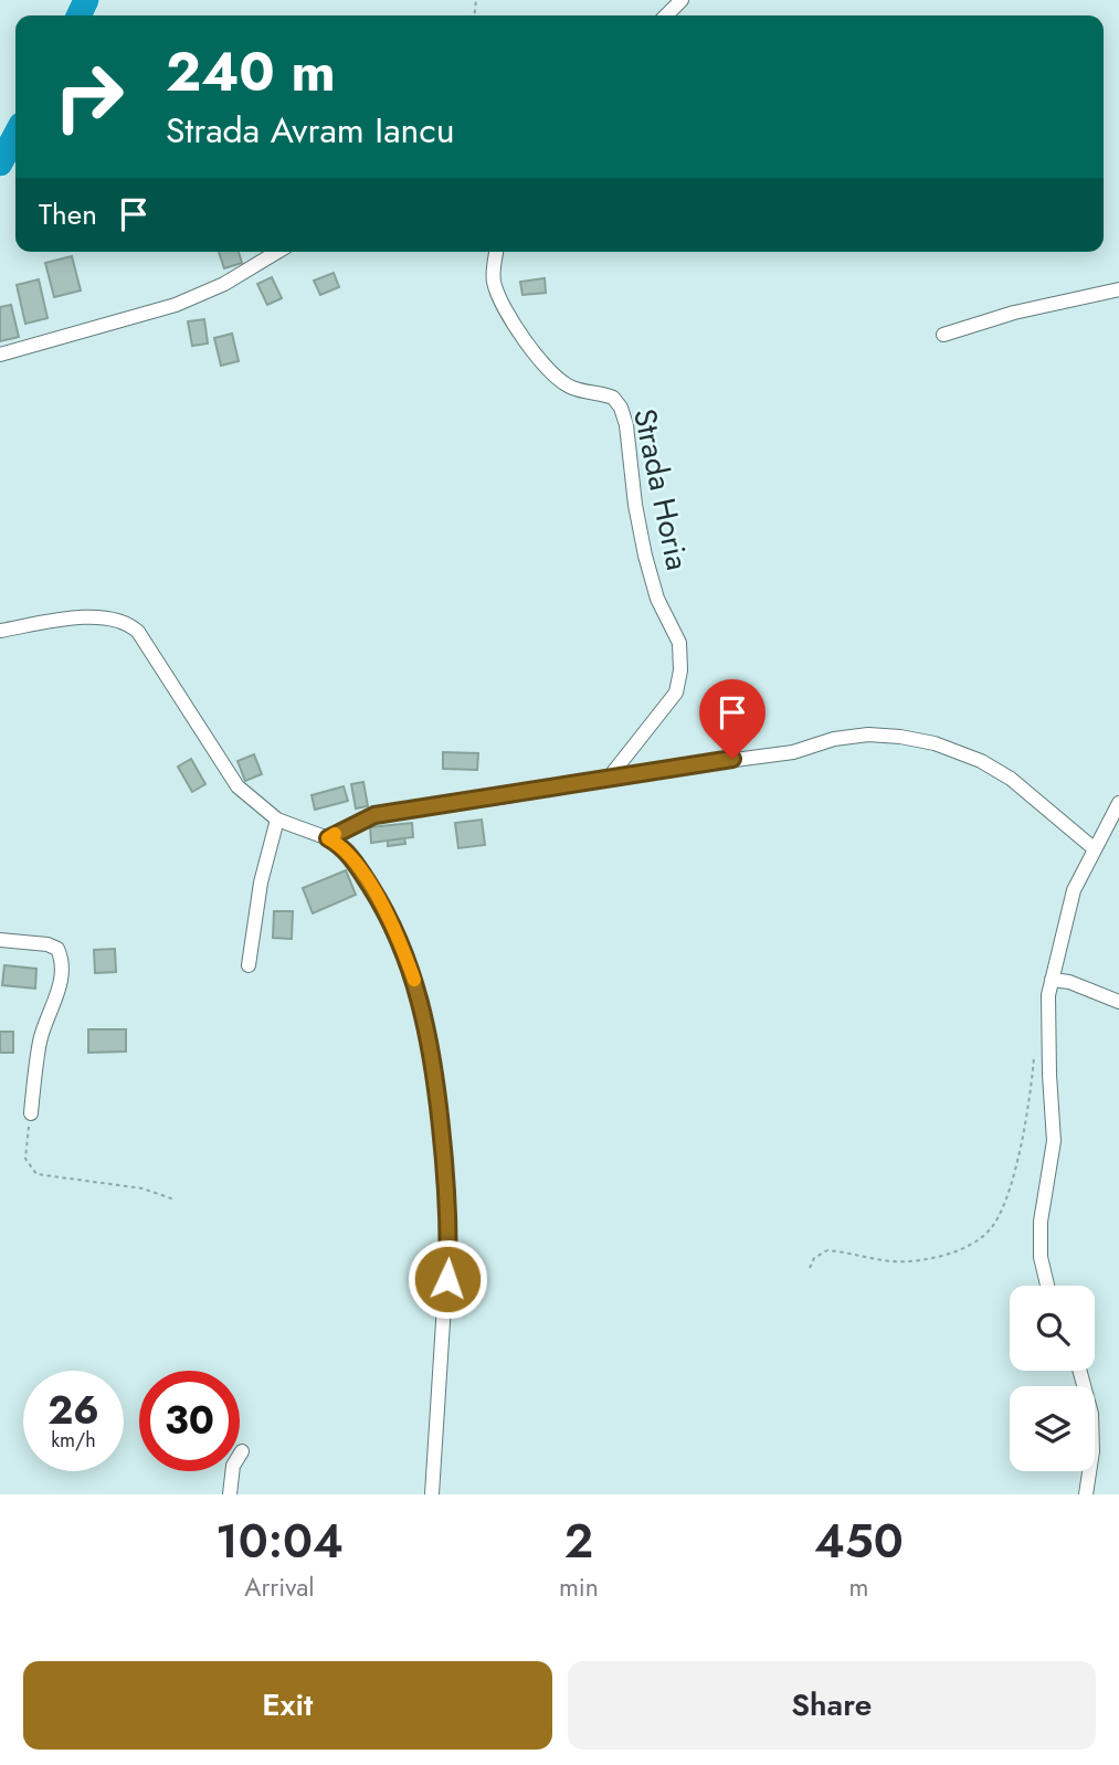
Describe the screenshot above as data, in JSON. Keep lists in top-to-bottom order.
{
  "streets": {
    "street": ["Strada Horia"]
  },
  "page": {
    "turn": ["240 m", "Strada Avram Iancu"],
    "then": "Then",
    "speed": "26 km/h",
    "limit": "30",
    "eta": [
      "10:04",
      "Arrival",
      "2",
      "min",
      "450",
      "m"
    ],
    "buttons": ["Exit", "Share"]
  }
}
